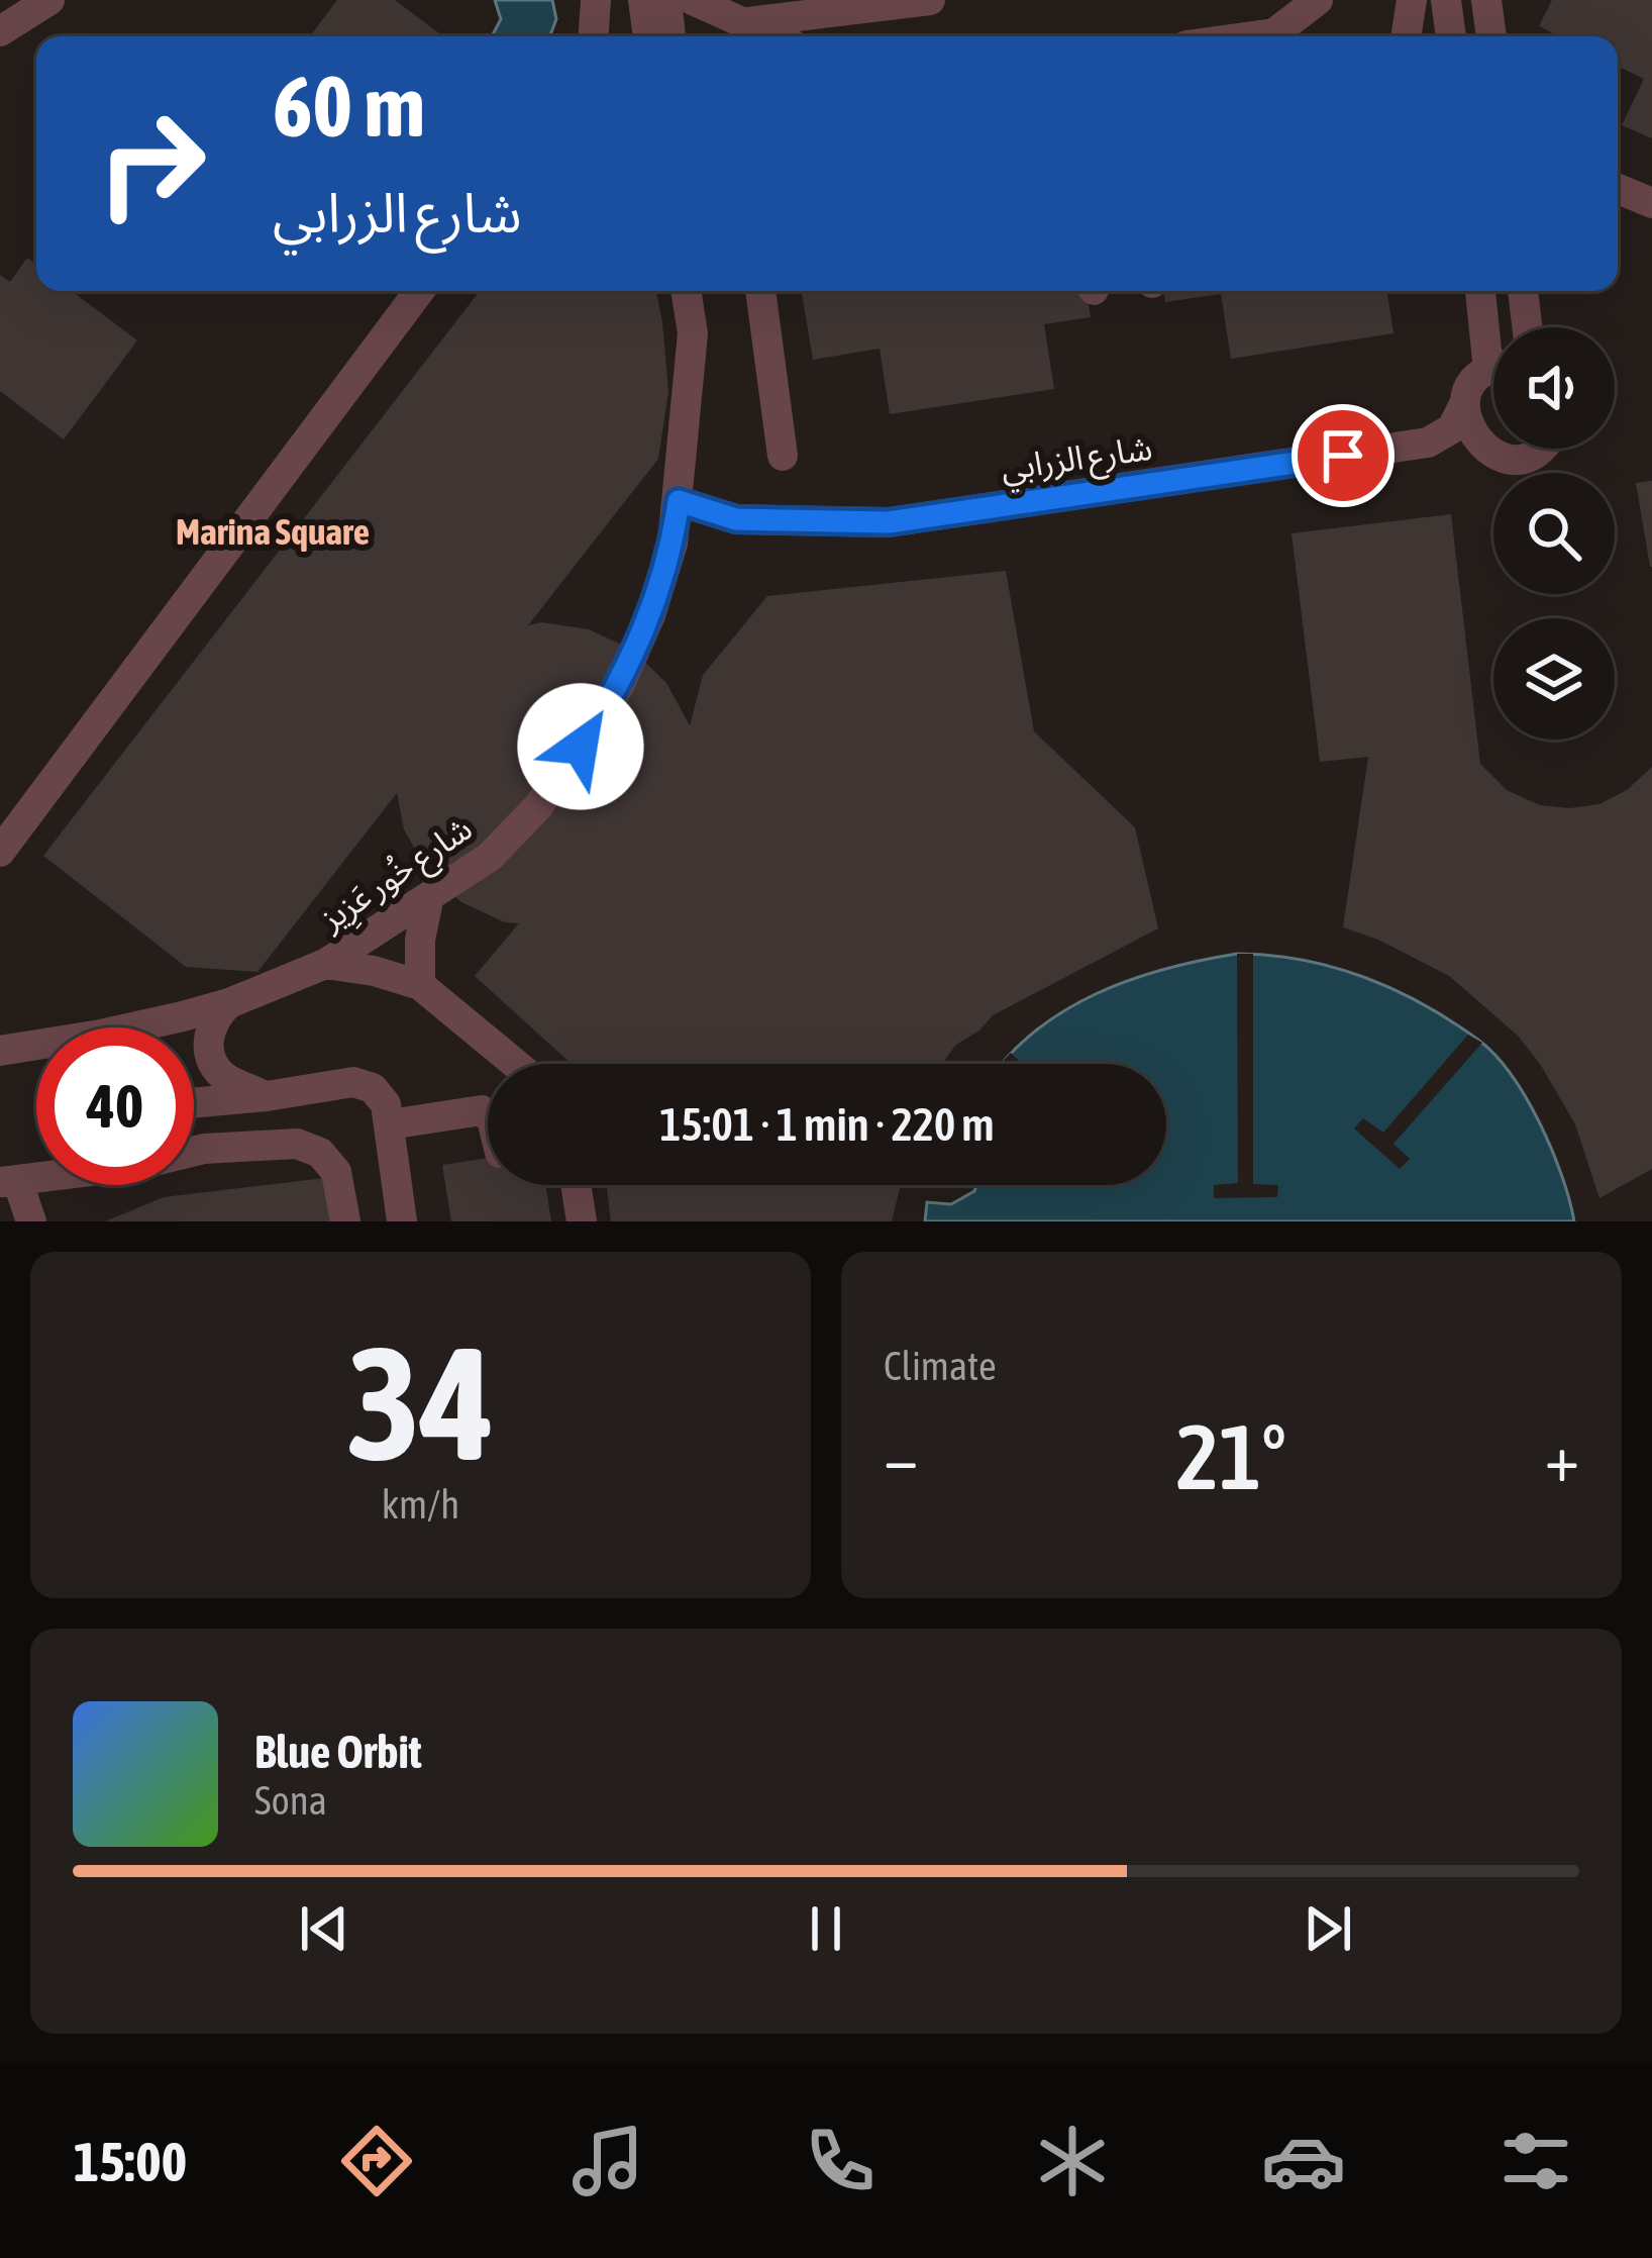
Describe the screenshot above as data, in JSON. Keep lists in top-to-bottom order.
{
  "streets": {
    "street": ["شارع الزرابي", "شارع خُور عَزِيز"]
  },
  "crossings": [
    ["شارع الزرابي", "شارع خُور عَزِيز"]
  ],
  "districts": ["Marina Square"],
  "page": {
    "turn": ["60 m", "شارع الزرابي"],
    "limit": "40",
    "trip": "15:01 · 1 min · 220 m",
    "tile": [
      ["34", "km/h"],
      "Climate"
    ],
    "heat": ["−", "21°", "+"],
    "song": ["Blue Orbit", "Sona"],
    "tabs": "15:00"
  }
}
